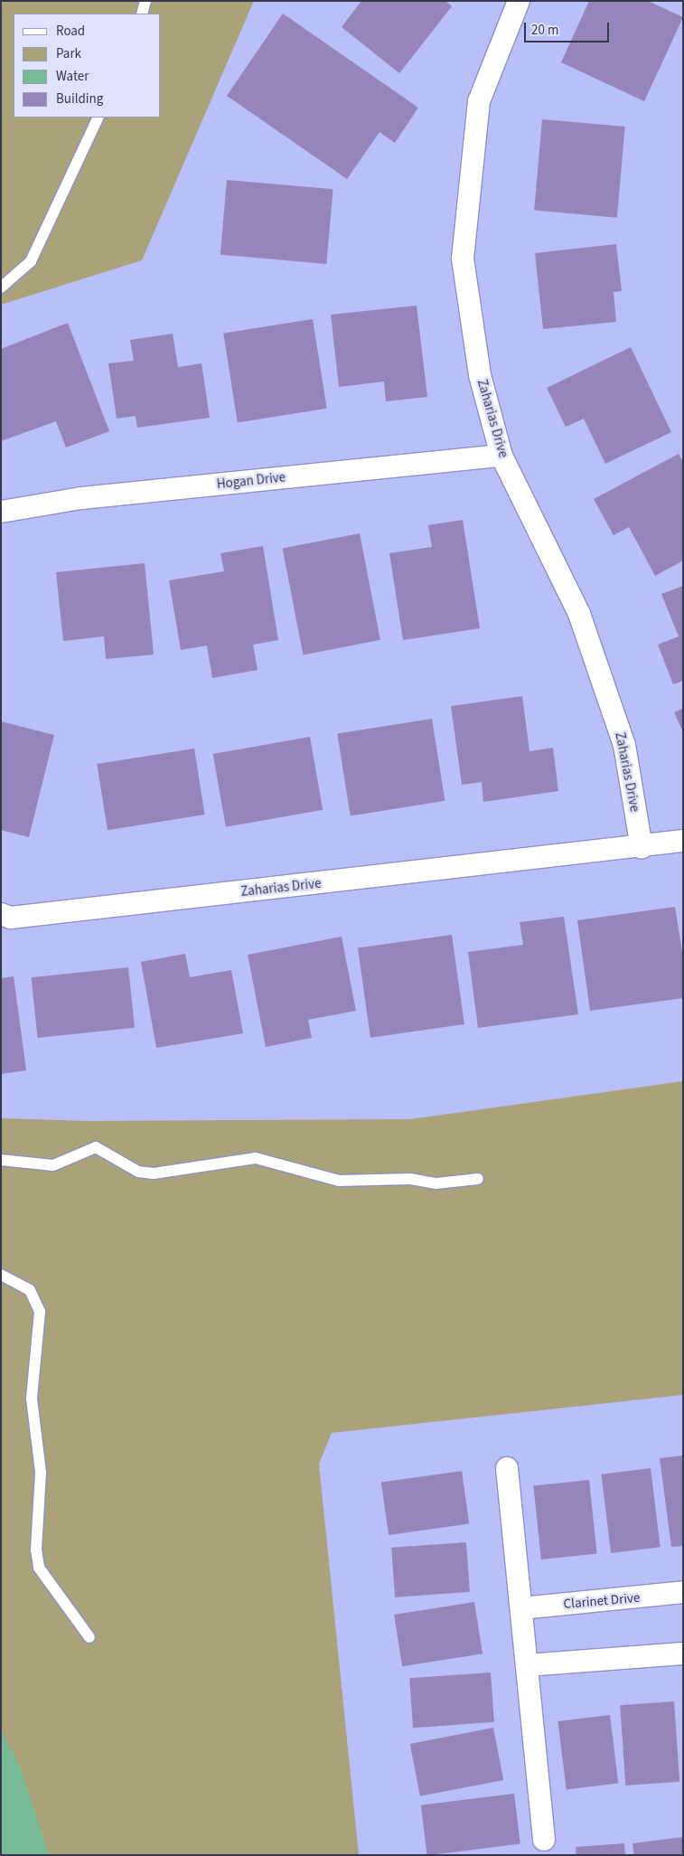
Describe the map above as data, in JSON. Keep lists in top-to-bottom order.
{
  "streets": {
    "street": ["Zaharias Drive", "Hogan Drive", "Clarinet Drive"]
  },
  "crossings": [
    ["Zaharias Drive", "Hogan Drive"]
  ],
  "legend": [
    "Road",
    "Park",
    "Water",
    "Building"
  ],
  "scale_bar": "20 m"
}
